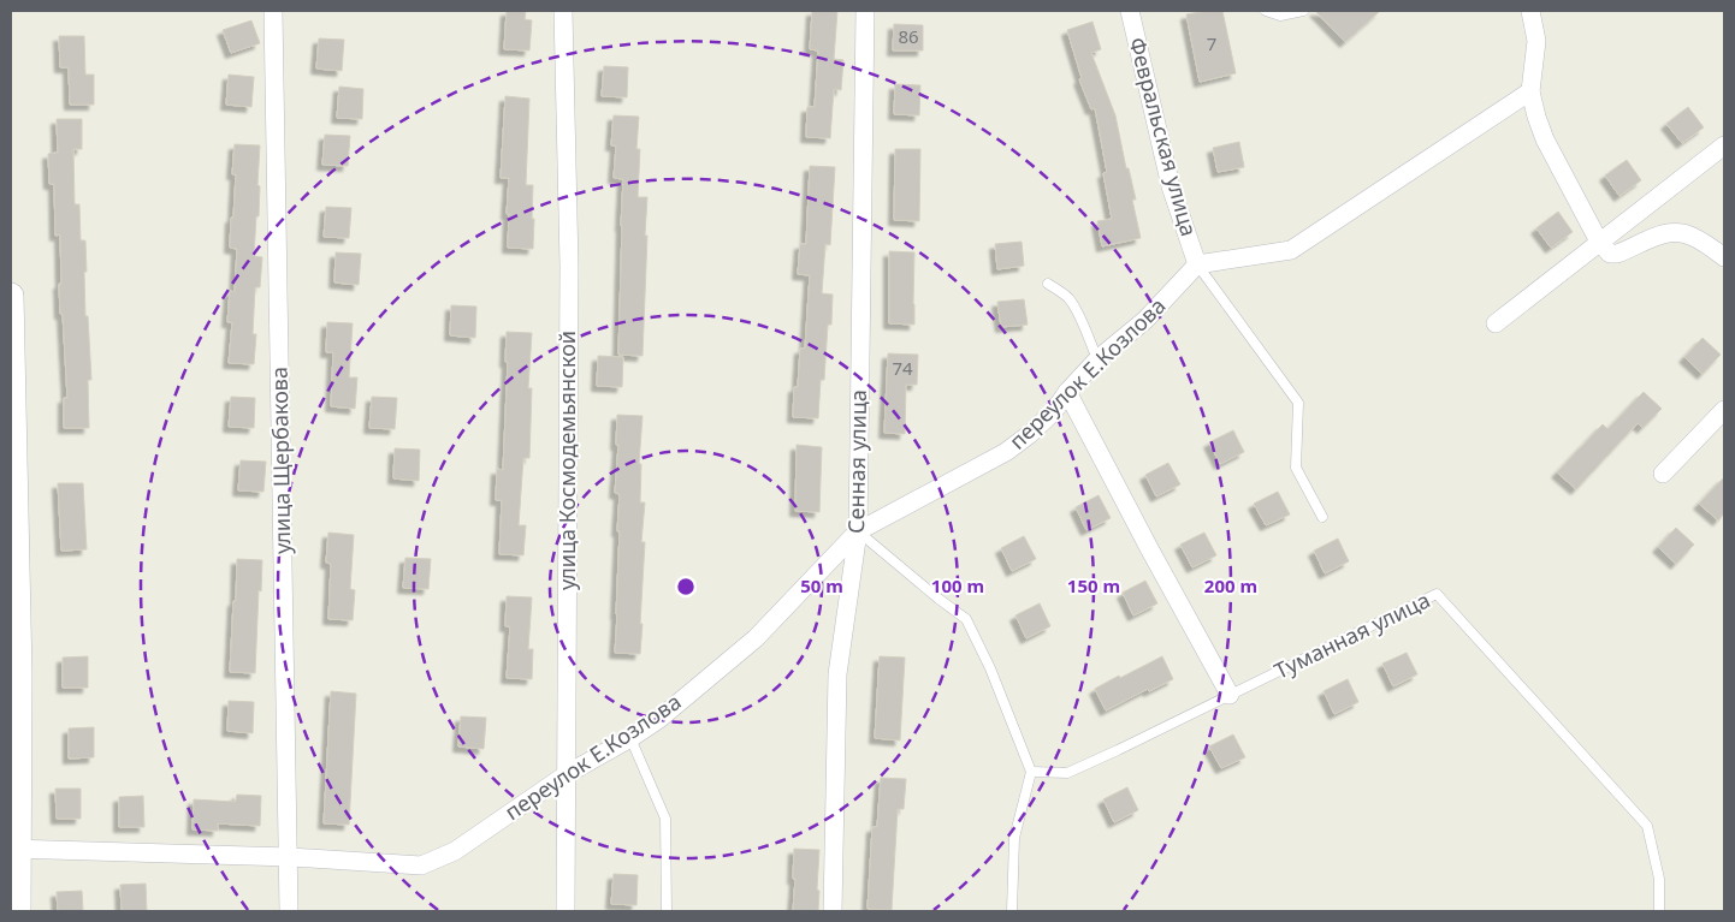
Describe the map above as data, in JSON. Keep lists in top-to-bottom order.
{
  "streets": {
    "street": [
      "Февральская улица",
      "переулок Е.Козлова",
      "улица Щербакова",
      "улица Космодемьянской",
      "Сенная улица"
    ],
    "lane": ["Туманная улица"]
  },
  "crossings": [
    ["Февральская улица", "переулок Е.Козлова"],
    ["переулок Е.Козлова", "улица Щербакова"],
    ["переулок Е.Козлова", "улица Космодемьянской"],
    ["переулок Е.Козлова", "Сенная улица"]
  ],
  "house_numbers": ["86", "7", "74"],
  "rings": [
    "50 m",
    "100 m",
    "150 m",
    "200 m"
  ]
}
